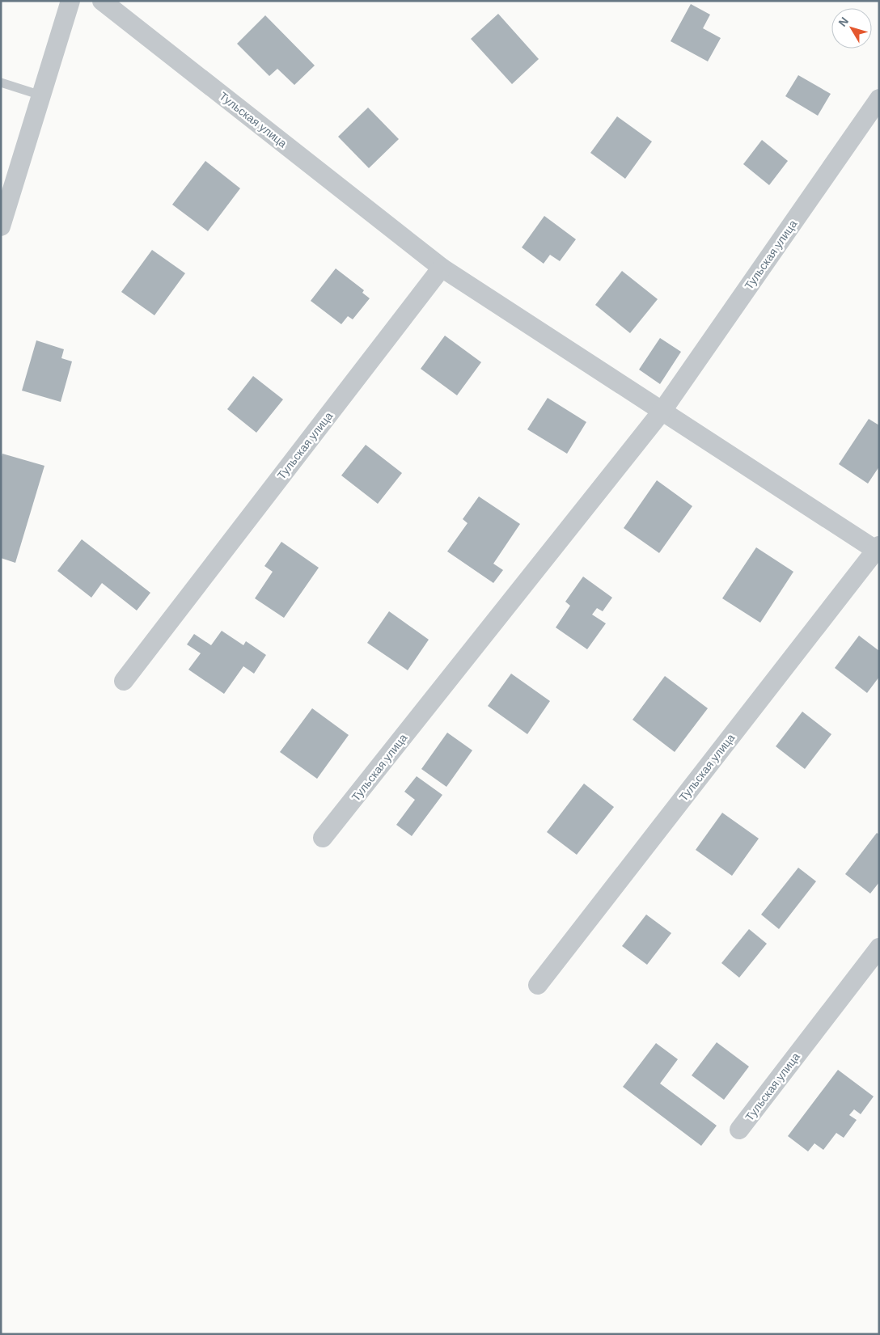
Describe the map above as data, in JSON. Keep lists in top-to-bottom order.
{
  "streets": {
    "street": ["Тульская улица"]
  },
  "north": "top left"
}
